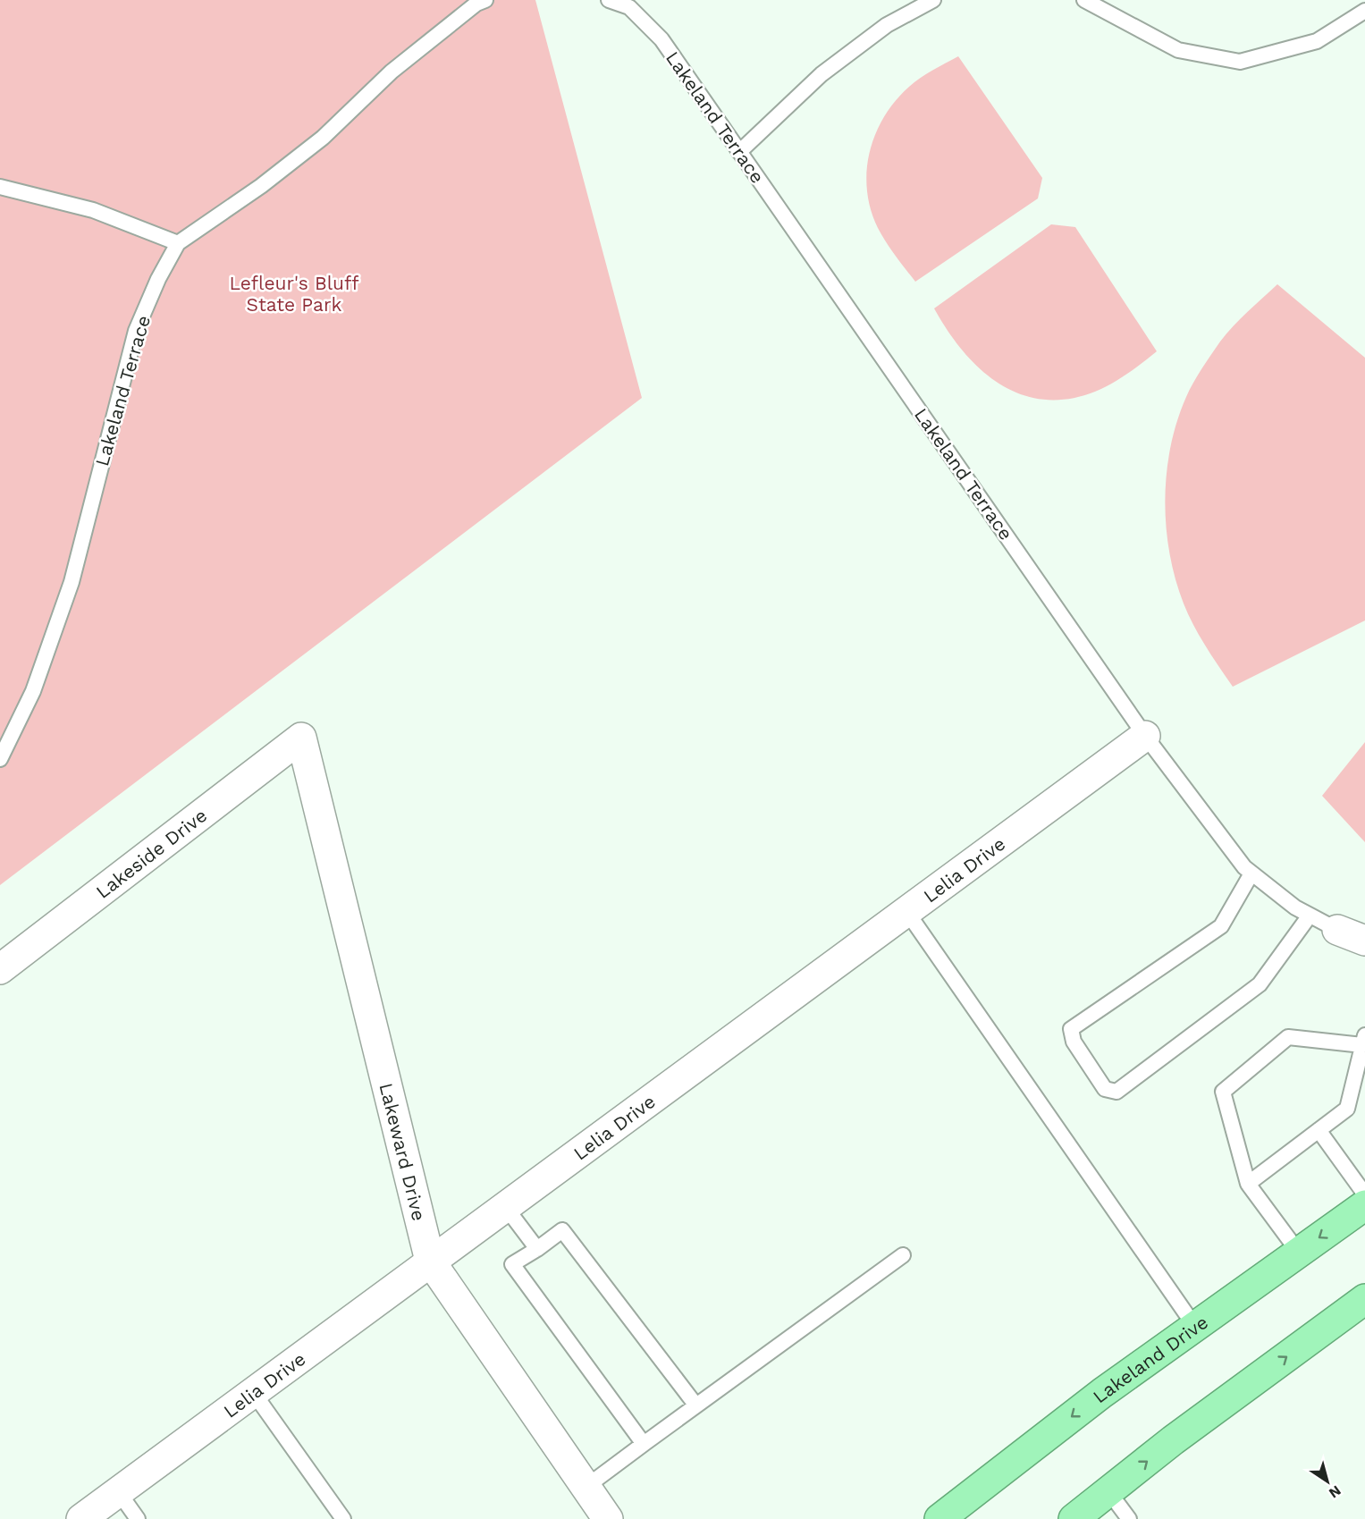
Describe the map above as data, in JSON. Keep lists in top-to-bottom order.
{
  "streets": {
    "highway": ["Lakeland Drive"],
    "street": ["Lakeside Drive", "Lelia Drive", "Lakeward Drive"],
    "lane": ["Lakeland Terrace"]
  },
  "crossings": [
    ["Lakeland Terrace", "Lelia Drive"],
    ["Lakeside Drive", "Lakeward Drive"],
    ["Lelia Drive", "Lakeward Drive"]
  ],
  "parks": ["Lefleur's Bluff State Park"],
  "north": "bottom right"
}
